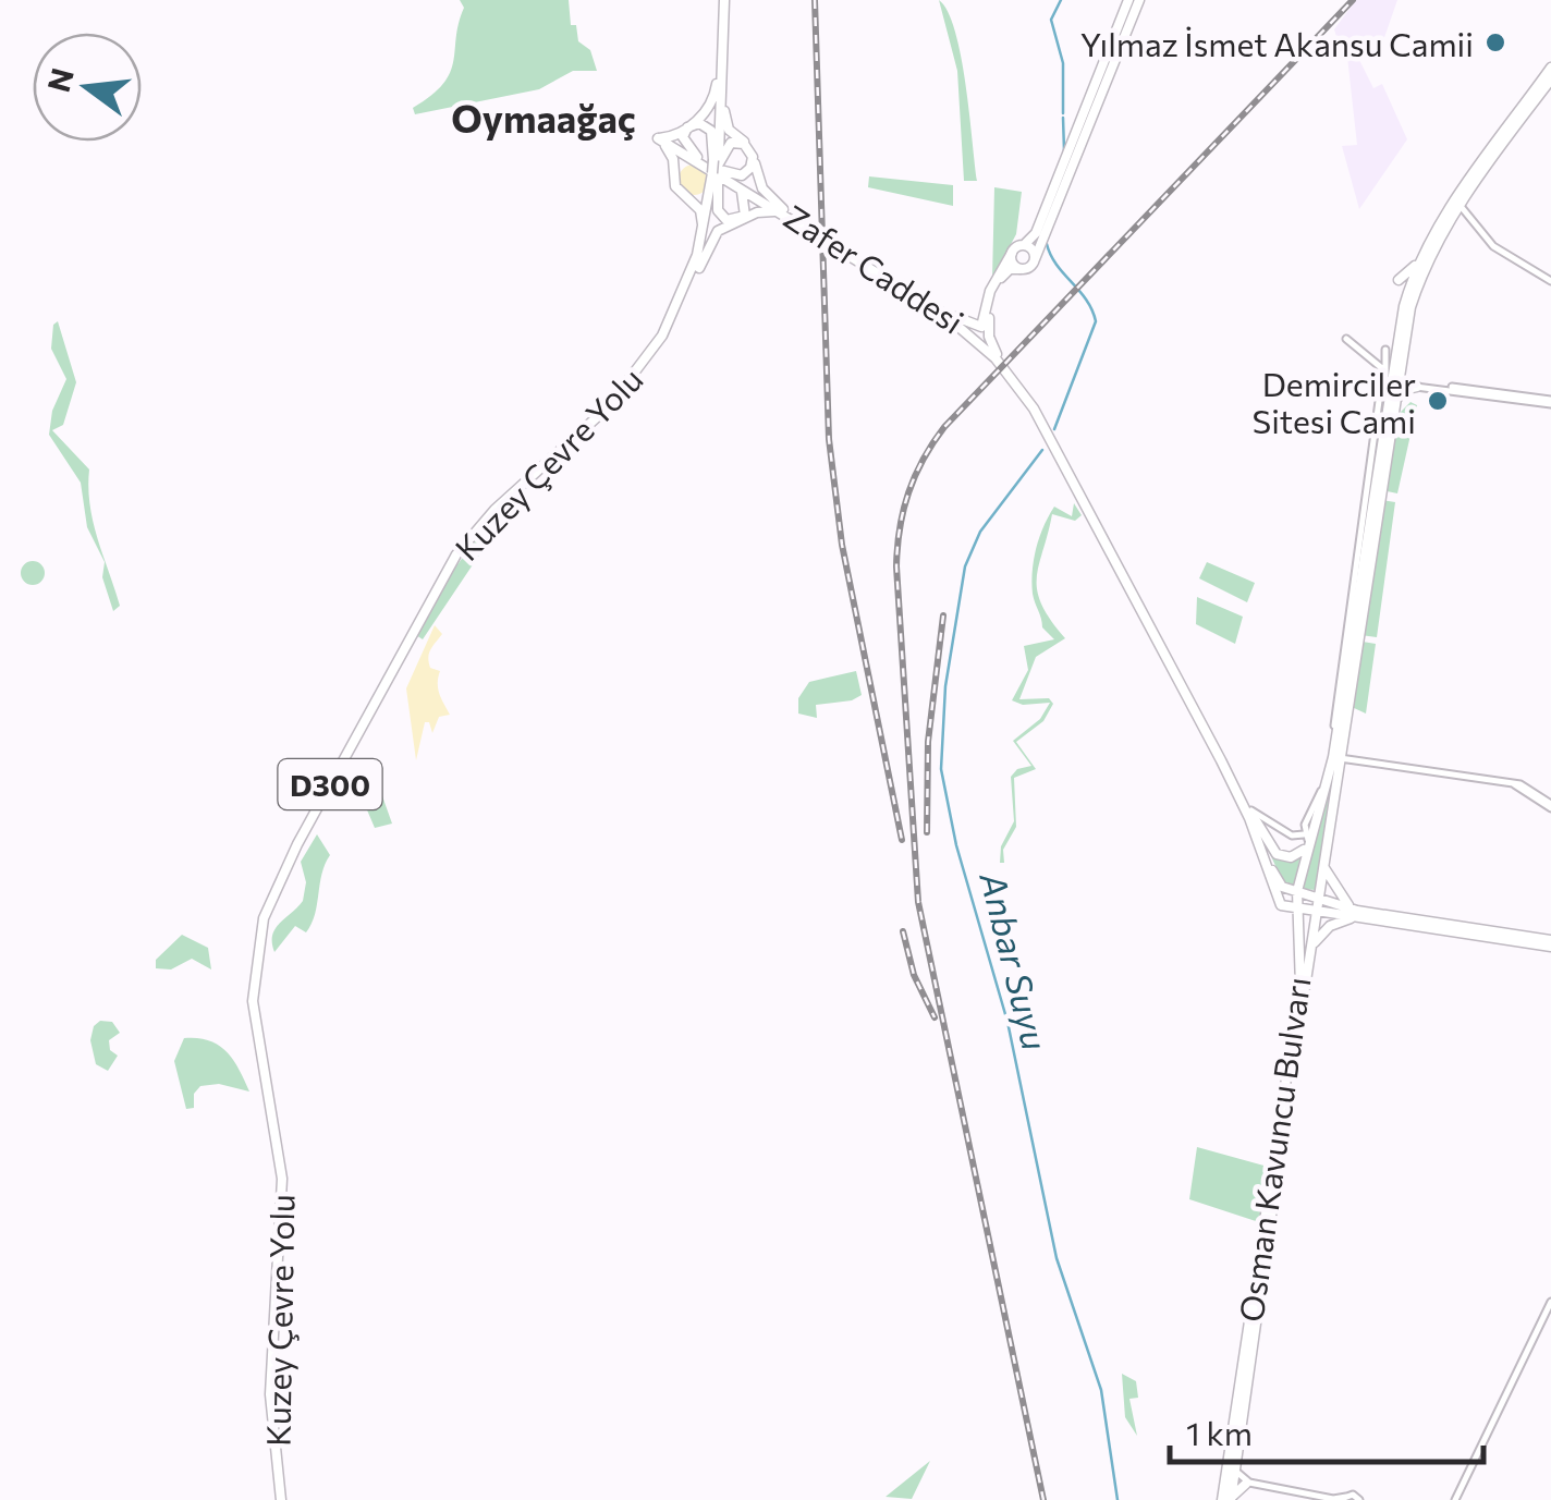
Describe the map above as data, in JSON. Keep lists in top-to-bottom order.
{
  "streets": {
    "main road": [
      "Zafer Caddesi",
      "Kuzey Çevre Yolu",
      "D300",
      "Osman Kavuncu Bulvarı"
    ]
  },
  "crossings": [
    ["Zafer Caddesi", "Kuzey Çevre Yolu"]
  ],
  "districts": ["Oymaağaç"],
  "water": ["Anbar Suyu"],
  "places": ["Yılmaz İsmet Akansu Camii", "Demirciler Sitesi Cami"],
  "scale_bar": "1 km",
  "north": "left"
}
